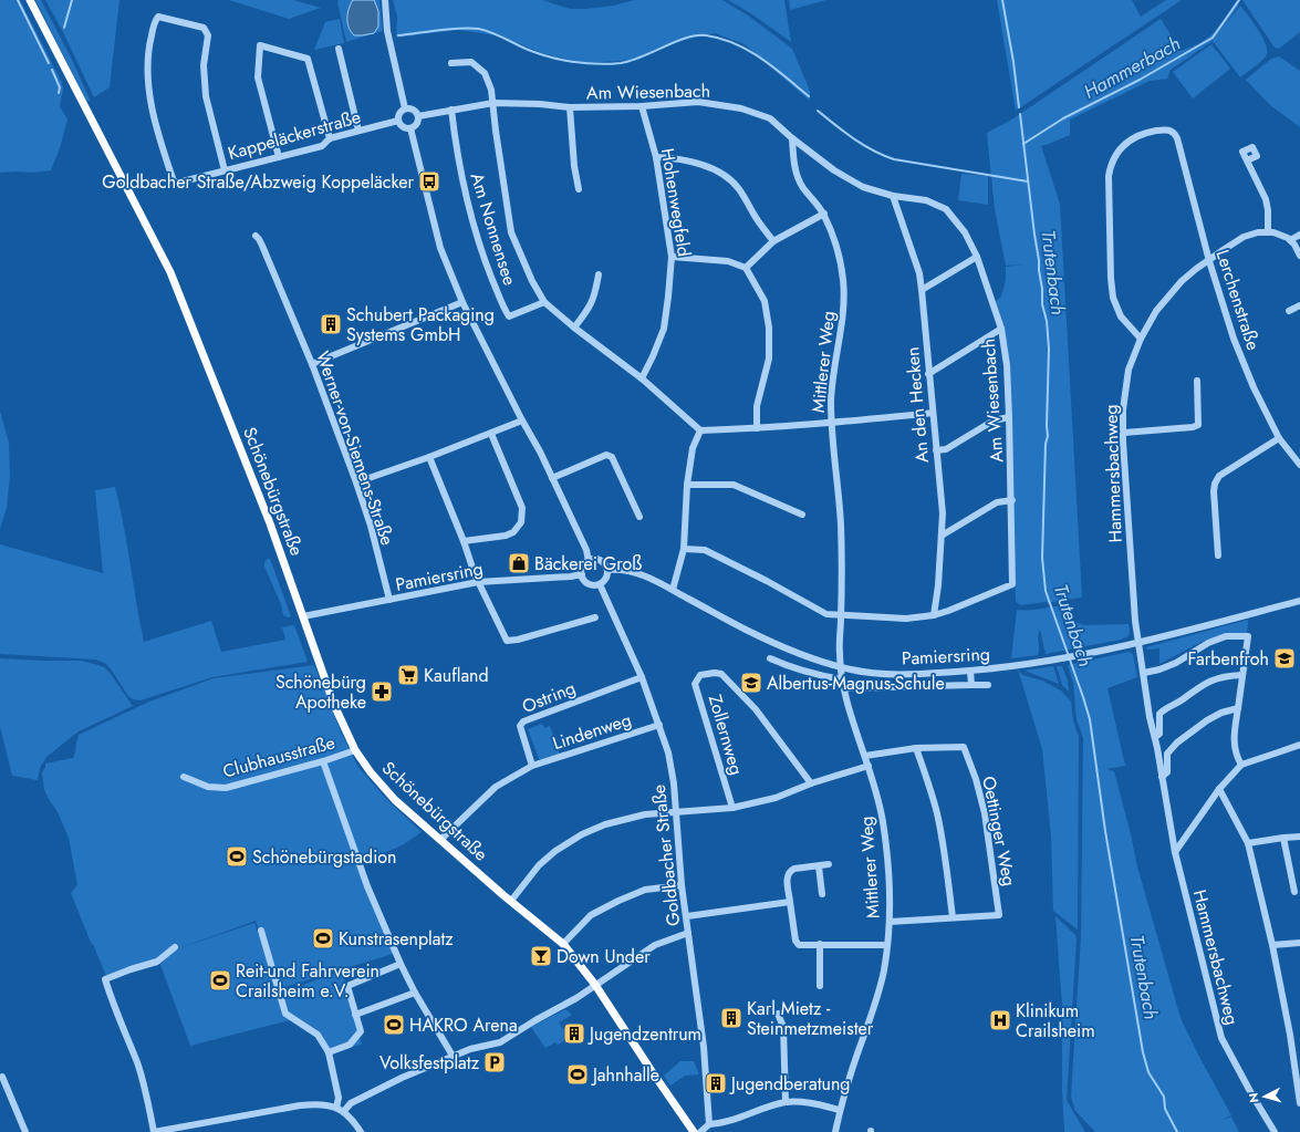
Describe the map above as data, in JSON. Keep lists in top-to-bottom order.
{
  "streets": {
    "main road": ["Schönebürgstraße"],
    "street": [
      "Am Wiesenbach",
      "Kappeläckerstraße",
      "Hohenwegfeld",
      "Am Nonnensee",
      "Lerchenstraße",
      "Mittlerer Weg",
      "An den Hecken",
      "Werner-von-Siemens-Straße",
      "Hammersbachweg",
      "Pamiersring",
      "Ostring",
      "Lindenweg",
      "Zollernweg",
      "Clubhausstraße",
      "Oettinger Weg",
      "Goldbacher Straße"
    ]
  },
  "crossings": [
    ["Am Wiesenbach", "Kappeläckerstraße"],
    ["Am Wiesenbach", "Hohenwegfeld"],
    ["Am Wiesenbach", "Am Nonnensee"],
    ["Am Wiesenbach", "Mittlerer Weg"],
    ["Am Wiesenbach", "An den Hecken"],
    ["Lerchenstraße", "Hammersbachweg"],
    ["Mittlerer Weg", "Pamiersring"],
    ["Mittlerer Weg", "Oettinger Weg"],
    ["Werner-von-Siemens-Straße", "Pamiersring"],
    ["Hammersbachweg", "Pamiersring"],
    ["Schönebürgstraße", "Pamiersring"],
    ["Schönebürgstraße", "Clubhausstraße"],
    ["Pamiersring", "Goldbacher Straße"],
    ["Ostring", "Lindenweg"],
    ["Ostring", "Goldbacher Straße"],
    ["Lindenweg", "Goldbacher Straße"]
  ],
  "water": ["Hammerbach", "Trutenbach"],
  "places": {
    "bus stop": ["Goldbacher Straße/Abzweig Koppeläcker"],
    "building": [
      "Schubert Packaging Systems GmbH",
      "Karl Mietz - Steinmetzmeister",
      "Jugendzentrum",
      "Jugendberatung"
    ],
    "shop": ["Bäckerei Groß"],
    "school or university": ["Farbenfroh", "Albertus-Magnus-Schule"],
    "supermarket": ["Kaufland"],
    "pharmacy": ["Schönebürg Apotheke"],
    "sports": [
      "Schönebürgstadion",
      "Kunstrasenplatz",
      "Reit-und Fahrverein Crailsheim e.V.",
      "HAKRO Arena",
      "Jahnhalle"
    ],
    "bar": ["Down Under"],
    "hospital": ["Klinikum Crailsheim"],
    "parking": ["Volksfestplatz"]
  },
  "north": "left"
}
